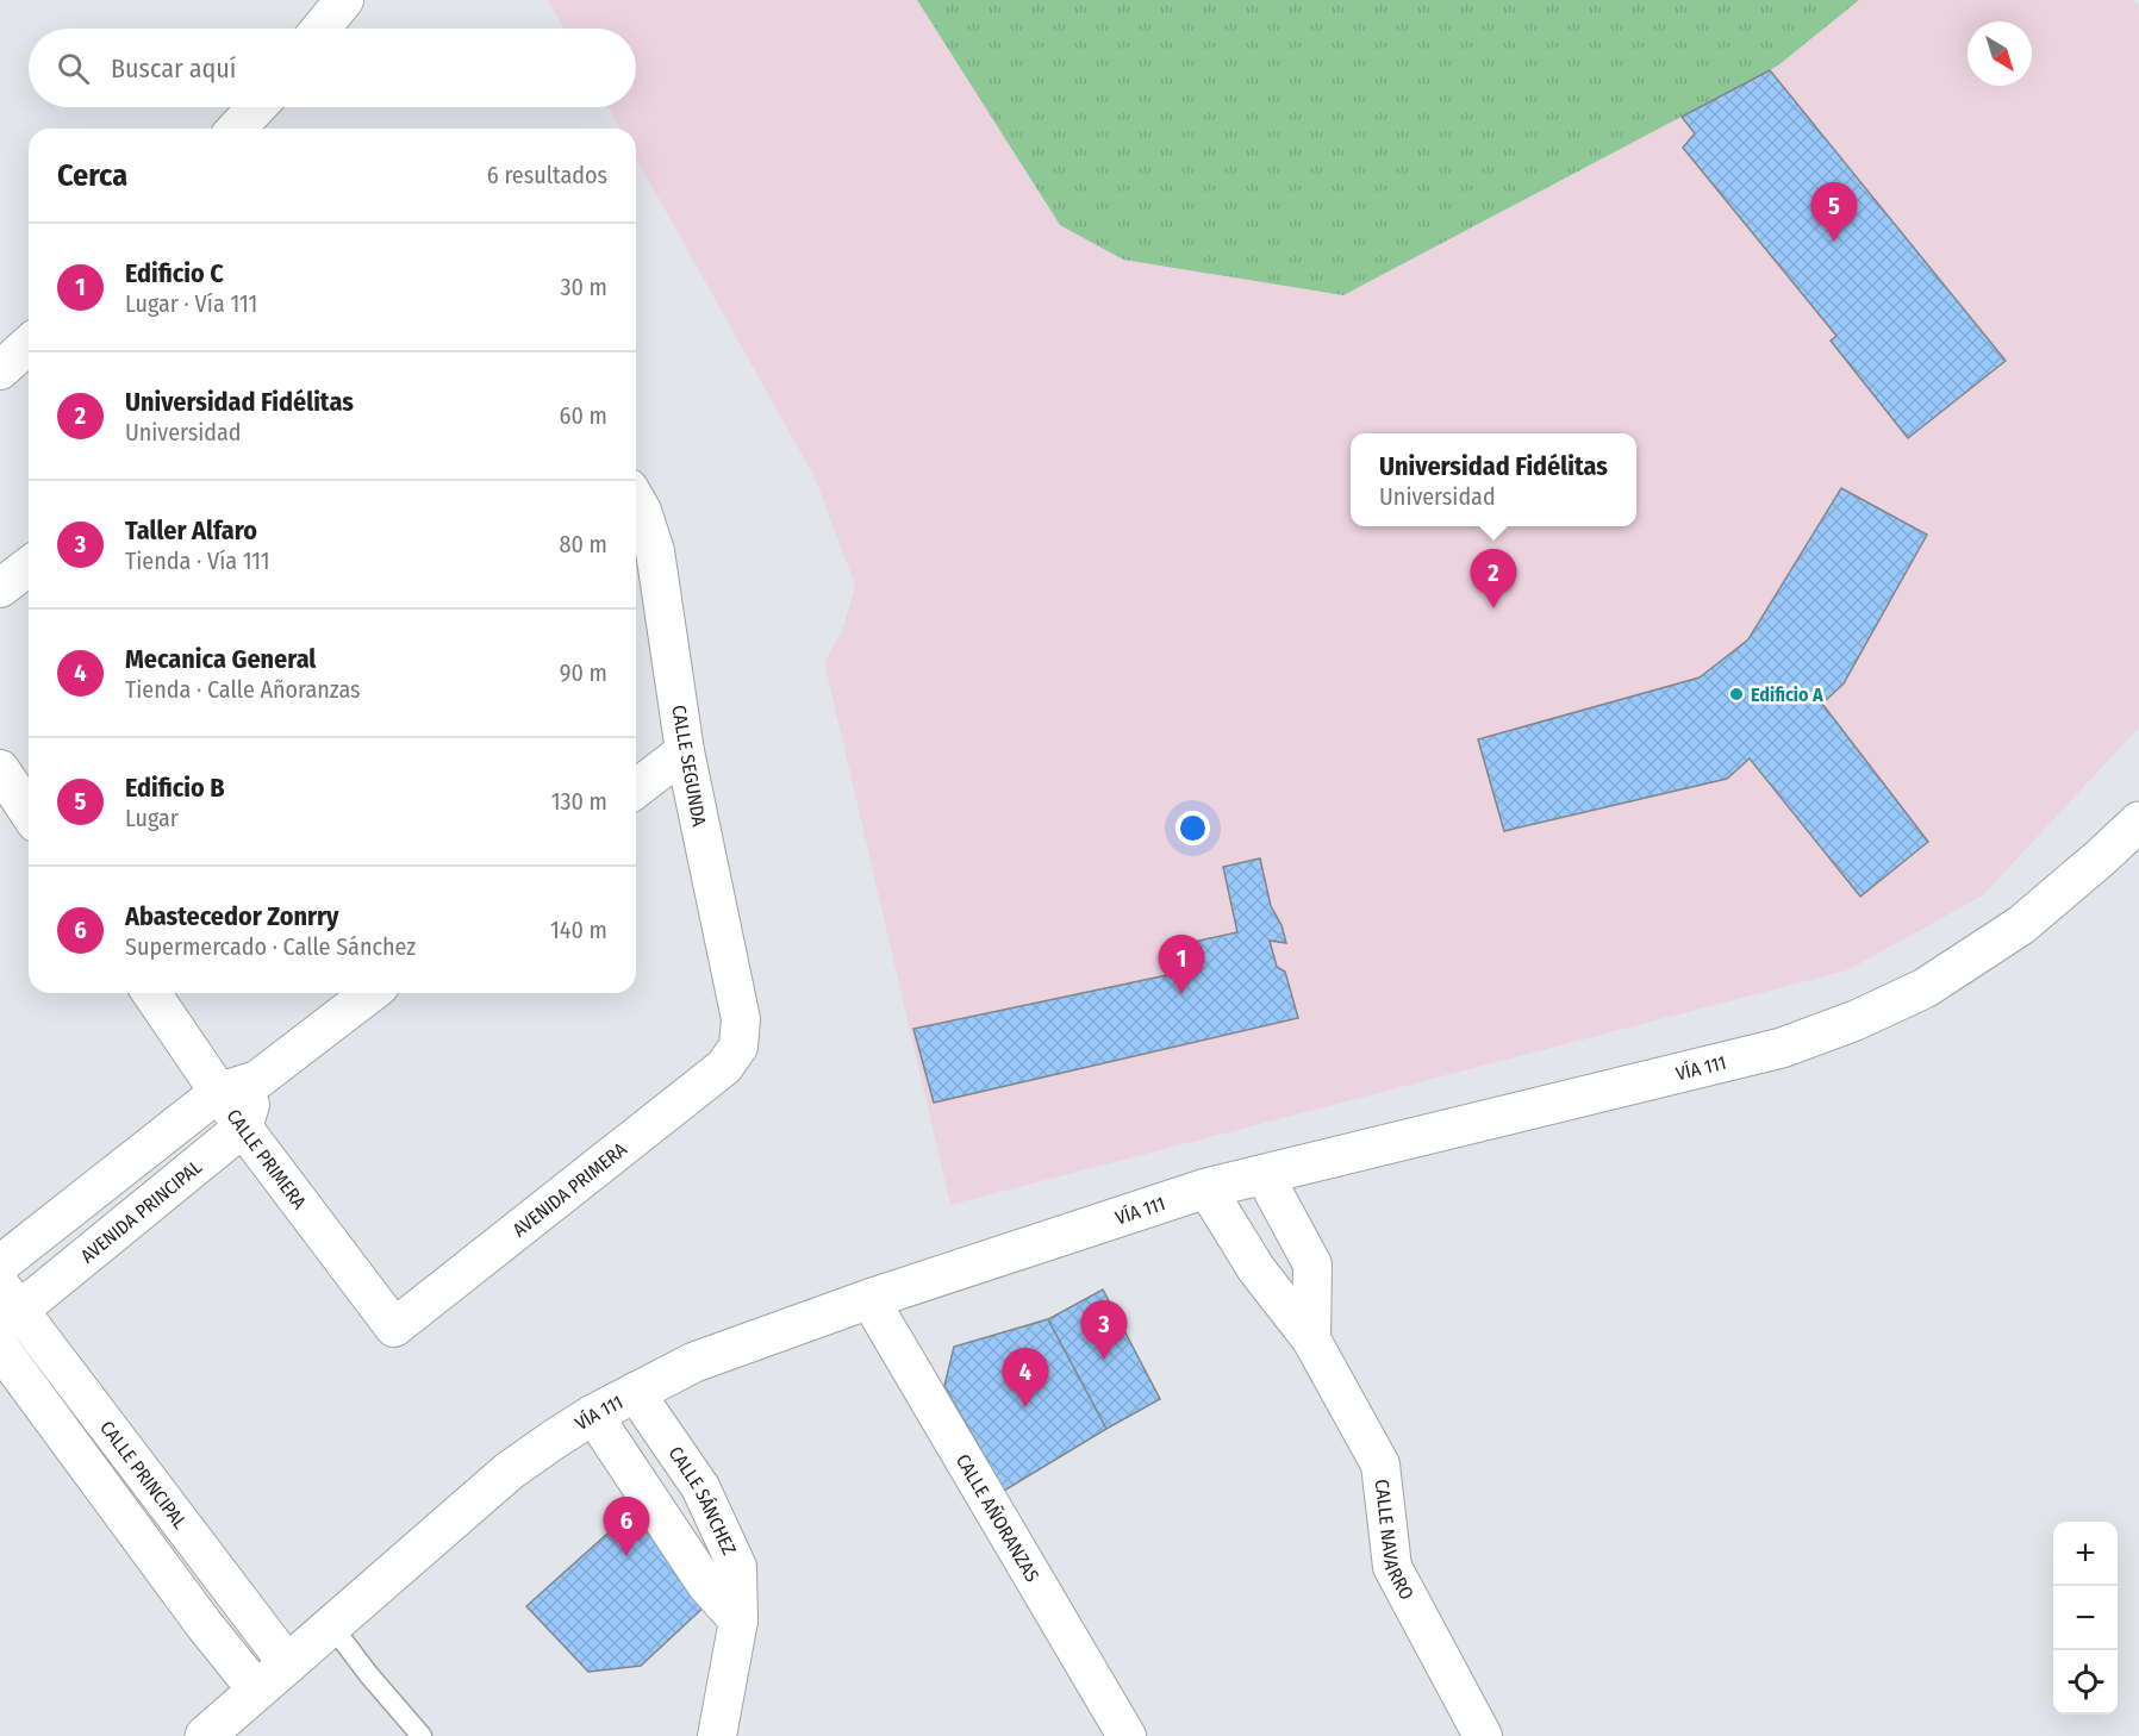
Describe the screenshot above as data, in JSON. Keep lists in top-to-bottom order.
{
  "streets": {
    "main road": ["VÍA 111"],
    "street": [
      "CALLE SEGUNDA",
      "CALLE PRIMERA",
      "AVENIDA PRIMERA",
      "AVENIDA PRINCIPAL",
      "CALLE PRINCIPAL",
      "CALLE SÁNCHEZ",
      "CALLE AÑORANZAS",
      "CALLE NAVARRO"
    ]
  },
  "crossings": [
    ["CALLE SEGUNDA", "AVENIDA PRIMERA"],
    ["VÍA 111", "CALLE PRINCIPAL"],
    ["VÍA 111", "CALLE SÁNCHEZ"],
    ["VÍA 111", "CALLE AÑORANZAS"],
    ["VÍA 111", "CALLE NAVARRO"],
    ["CALLE PRIMERA", "AVENIDA PRIMERA"],
    ["CALLE PRIMERA", "AVENIDA PRINCIPAL"],
    ["AVENIDA PRINCIPAL", "CALLE PRINCIPAL"]
  ],
  "places": ["Edificio A"],
  "north": "bottom right",
  "page": {
    "search": "Buscar aquí",
    "heading": ["Cerca", "6 resultados"],
    "pins": [
      "5",
      "2",
      "1",
      "3",
      "4",
      "6"
    ],
    "list": [
      {
        "mark": "1",
        "name": "Edificio C",
        "note": "Lugar · Vía 111",
        "value": "30 m"
      },
      {
        "mark": "2",
        "name": "Universidad Fidélitas",
        "note": "Universidad",
        "value": "60 m"
      },
      {
        "mark": "3",
        "name": "Taller Alfaro",
        "note": "Tienda · Vía 111",
        "value": "80 m"
      },
      {
        "mark": "4",
        "name": "Mecanica General",
        "note": "Tienda · Calle Añoranzas",
        "value": "90 m"
      },
      {
        "mark": "5",
        "name": "Edificio B",
        "note": "Lugar",
        "value": "130 m"
      },
      {
        "mark": "6",
        "name": "Abastecedor Zonrry",
        "note": "Supermercado · Calle Sánchez",
        "value": "140 m"
      }
    ],
    "popup": ["Universidad Fidélitas", "Universidad"],
    "map_buttons": ["+", "−"]
  }
}
